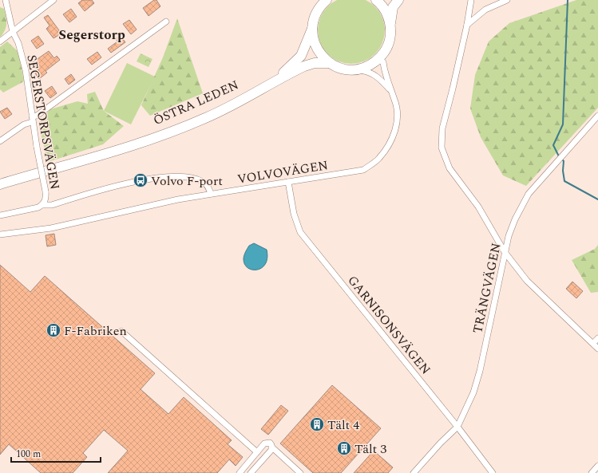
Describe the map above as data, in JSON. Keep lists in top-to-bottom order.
{
  "streets": {
    "highway": ["ÖSTRA LEDEN"],
    "street": [
      "SEGERSTORPSVÄGEN",
      "VOLVOVÄGEN",
      "TRÄNGVÄGEN",
      "GARNISONSVÄGEN"
    ]
  },
  "crossings": [
    ["VOLVOVÄGEN", "GARNISONSVÄGEN"],
    ["TRÄNGVÄGEN", "GARNISONSVÄGEN"]
  ],
  "districts": ["Segerstorp"],
  "places": {
    "bus stop": ["Volvo F-port"],
    "building": ["F-Fabriken", "Tält 4", "Tält 3"]
  },
  "scale_bar": "100 m"
}
